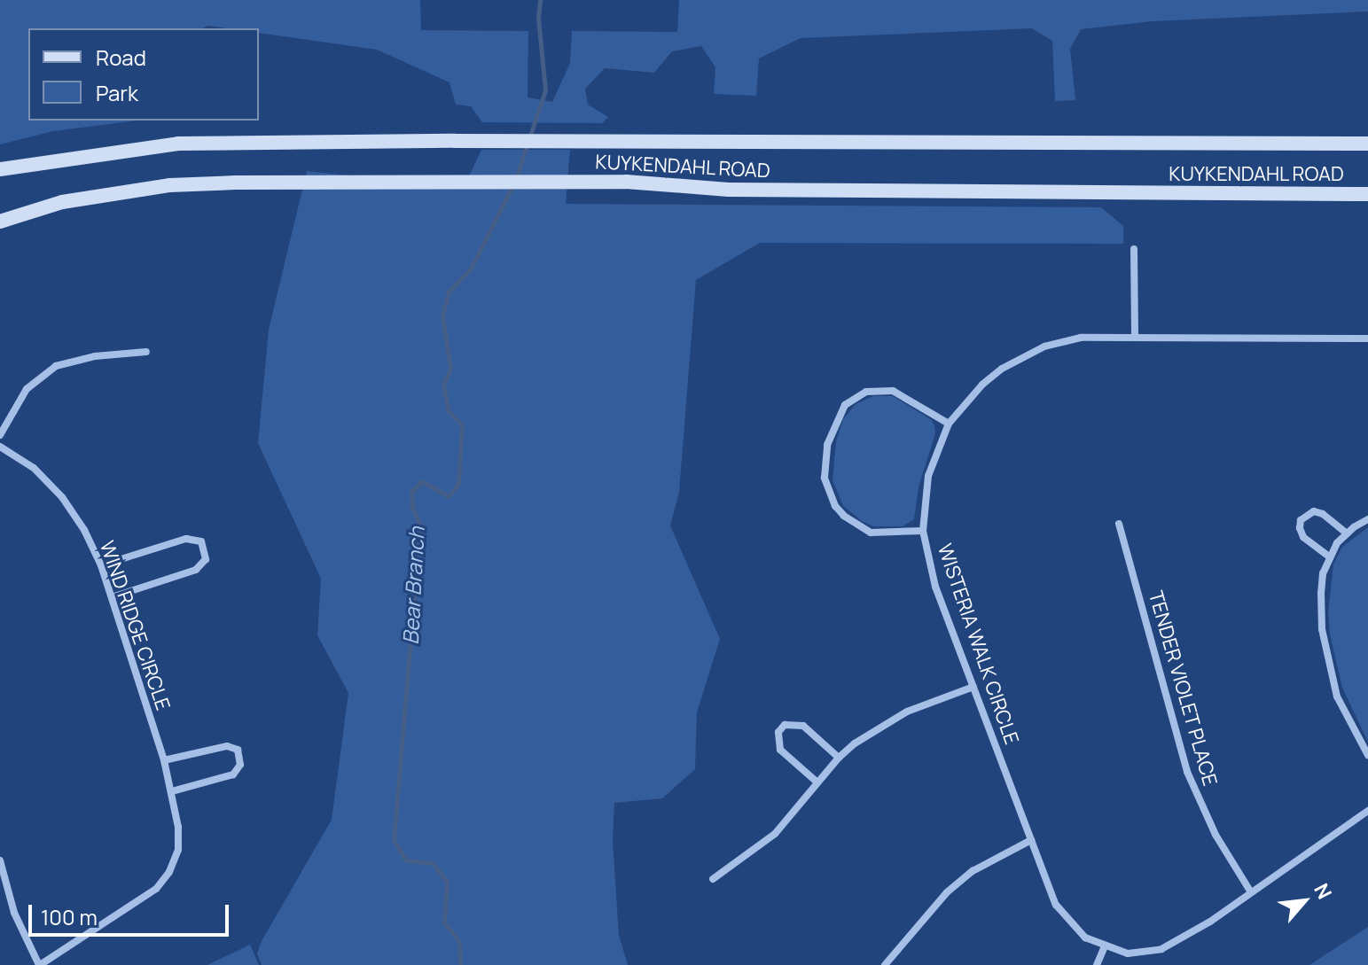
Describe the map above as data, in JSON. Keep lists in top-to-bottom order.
{
  "streets": {
    "main road": ["KUYKENDAHL ROAD"],
    "street": ["WIND RIDGE CIRCLE", "WISTERIA WALK CIRCLE", "TENDER VIOLET PLACE"]
  },
  "crossings": [
    ["WISTERIA WALK CIRCLE", "TENDER VIOLET PLACE"]
  ],
  "water": ["Bear Branch"],
  "legend": ["Road", "Park"],
  "scale_bar": "100 m",
  "north": "top right"
}
